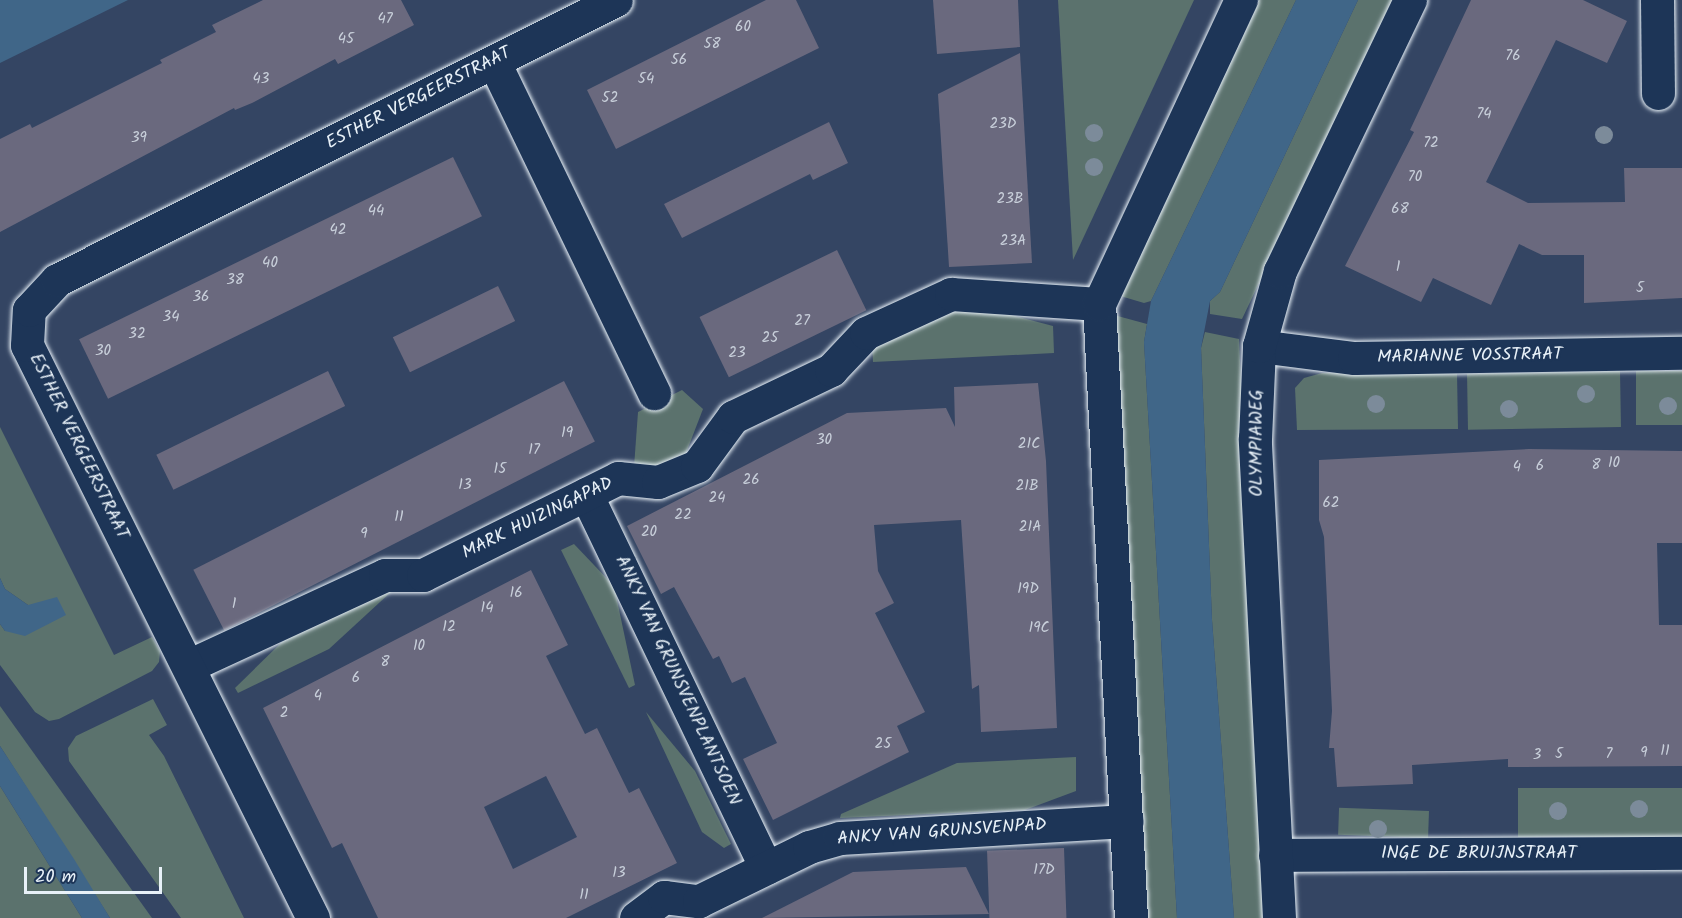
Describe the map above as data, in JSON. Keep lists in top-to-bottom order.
{
  "streets": {
    "street": [
      "ESTHER VERGEERSTRAAT",
      "MARIANNE VOSSTRAAT",
      "OLYMPIAWEG",
      "MARK HUIZINGAPAD",
      "ANKY VAN GRUNSVENPLANTSOEN",
      "ANKY VAN GRUNSVENPAD",
      "INGE DE BRUIJNSTRAAT"
    ]
  },
  "crossings": [
    ["ESTHER VERGEERSTRAAT", "MARK HUIZINGAPAD"],
    ["MARIANNE VOSSTRAAT", "OLYMPIAWEG"],
    ["OLYMPIAWEG", "INGE DE BRUIJNSTRAAT"],
    ["MARK HUIZINGAPAD", "ANKY VAN GRUNSVENPLANTSOEN"],
    ["ANKY VAN GRUNSVENPLANTSOEN", "ANKY VAN GRUNSVENPAD"]
  ],
  "house_numbers": [
    "47",
    "60",
    "45",
    "58",
    "76",
    "56",
    "43",
    "54",
    "52",
    "74",
    "23D",
    "39",
    "72",
    "70",
    "23B",
    "68",
    "44",
    "42",
    "23A",
    "40",
    "1",
    "38",
    "5",
    "36",
    "34",
    "27",
    "32",
    "25",
    "30",
    "23",
    "19",
    "30",
    "21C",
    "17",
    "10",
    "8",
    "6",
    "4",
    "15",
    "26",
    "13",
    "21B",
    "24",
    "62",
    "22",
    "11",
    "21A",
    "20",
    "9",
    "19D",
    "16",
    "1",
    "14",
    "12",
    "19C",
    "10",
    "8",
    "6",
    "4",
    "2",
    "25",
    "11",
    "9",
    "5",
    "7",
    "3",
    "17D",
    "13",
    "11"
  ],
  "scale_bar": "20 m"
}
